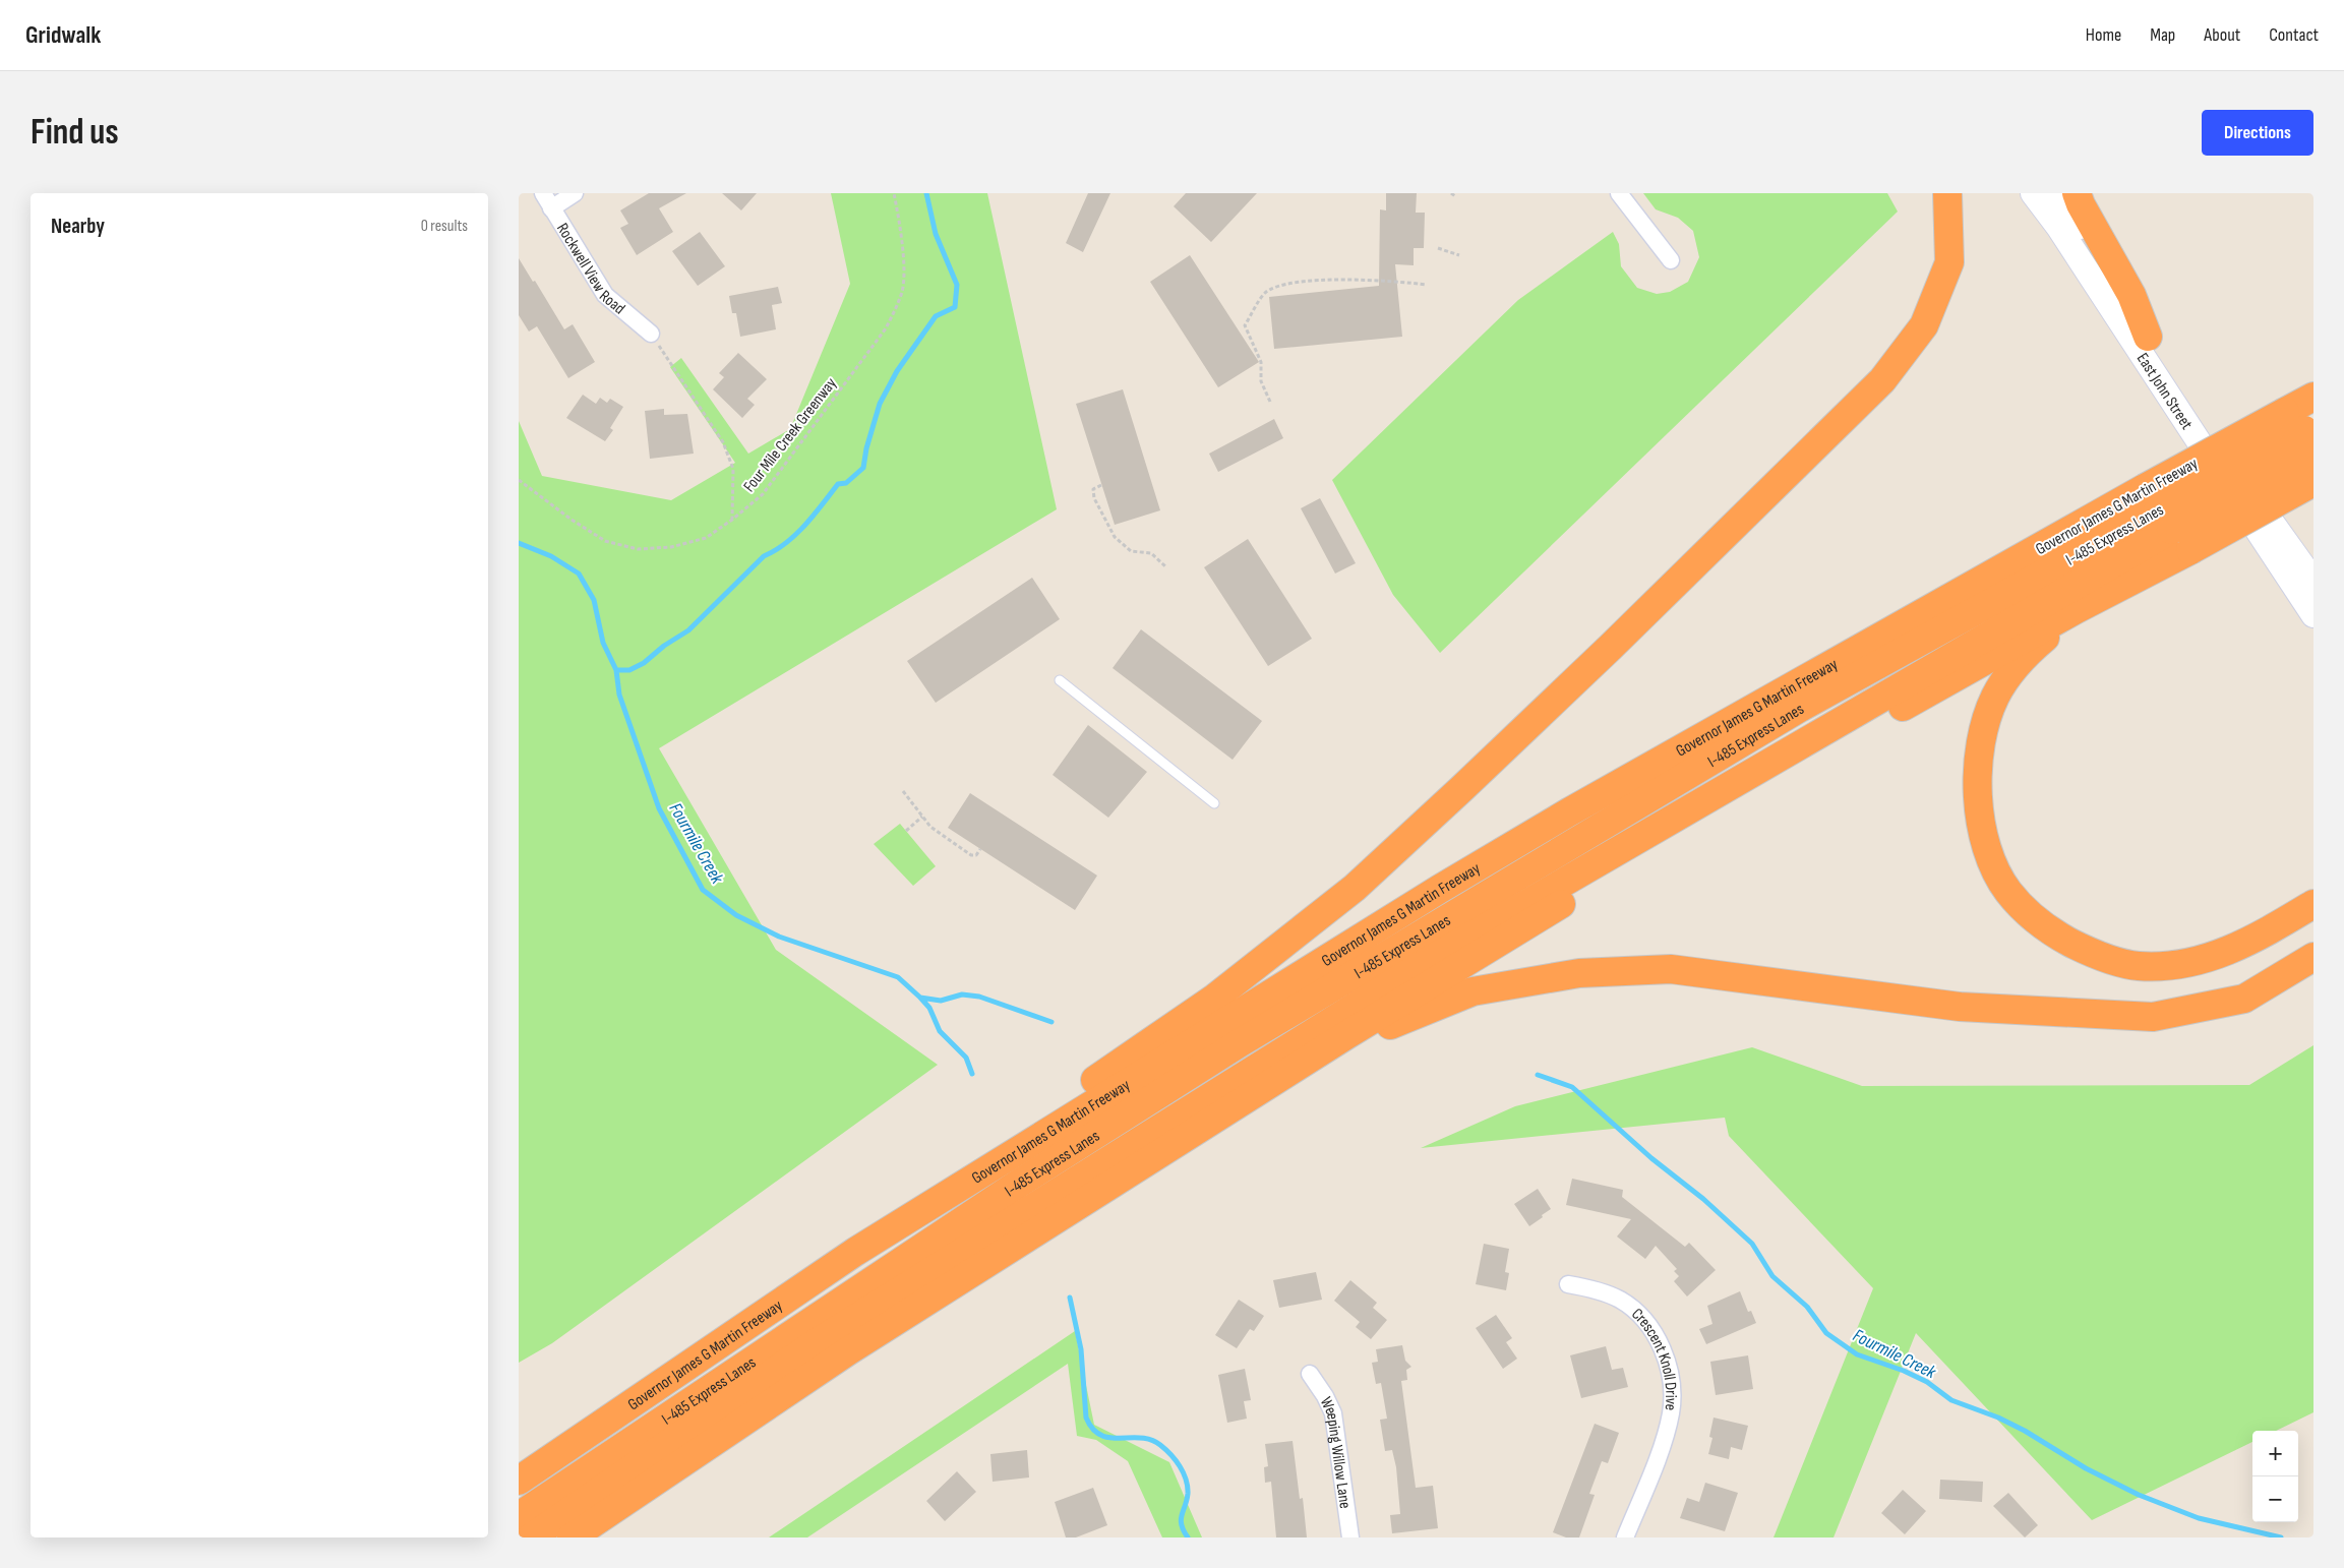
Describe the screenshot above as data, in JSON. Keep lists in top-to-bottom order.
{
  "streets": {
    "highway": ["Governor James G Martin Freeway", "I-485 Express Lanes"],
    "main road": ["East John Street"],
    "street": ["Rockwell View Road", "Crescent Knoll Drive", "Weeping Willow Lane"],
    "path": ["Four Mile Creek Greenway"]
  },
  "crossings": [
    ["Governor James G Martin Freeway", "I-485 Express Lanes"]
  ],
  "water": ["Fourmile Creek"],
  "page": {
    "header": "Gridwalk",
    "nav": [
      "Home",
      "Map",
      "About",
      "Contact"
    ],
    "buttons": "Directions",
    "title": "Find us",
    "heading": ["Nearby", "0 results"],
    "map_buttons": ["+", "−"]
  }
}
